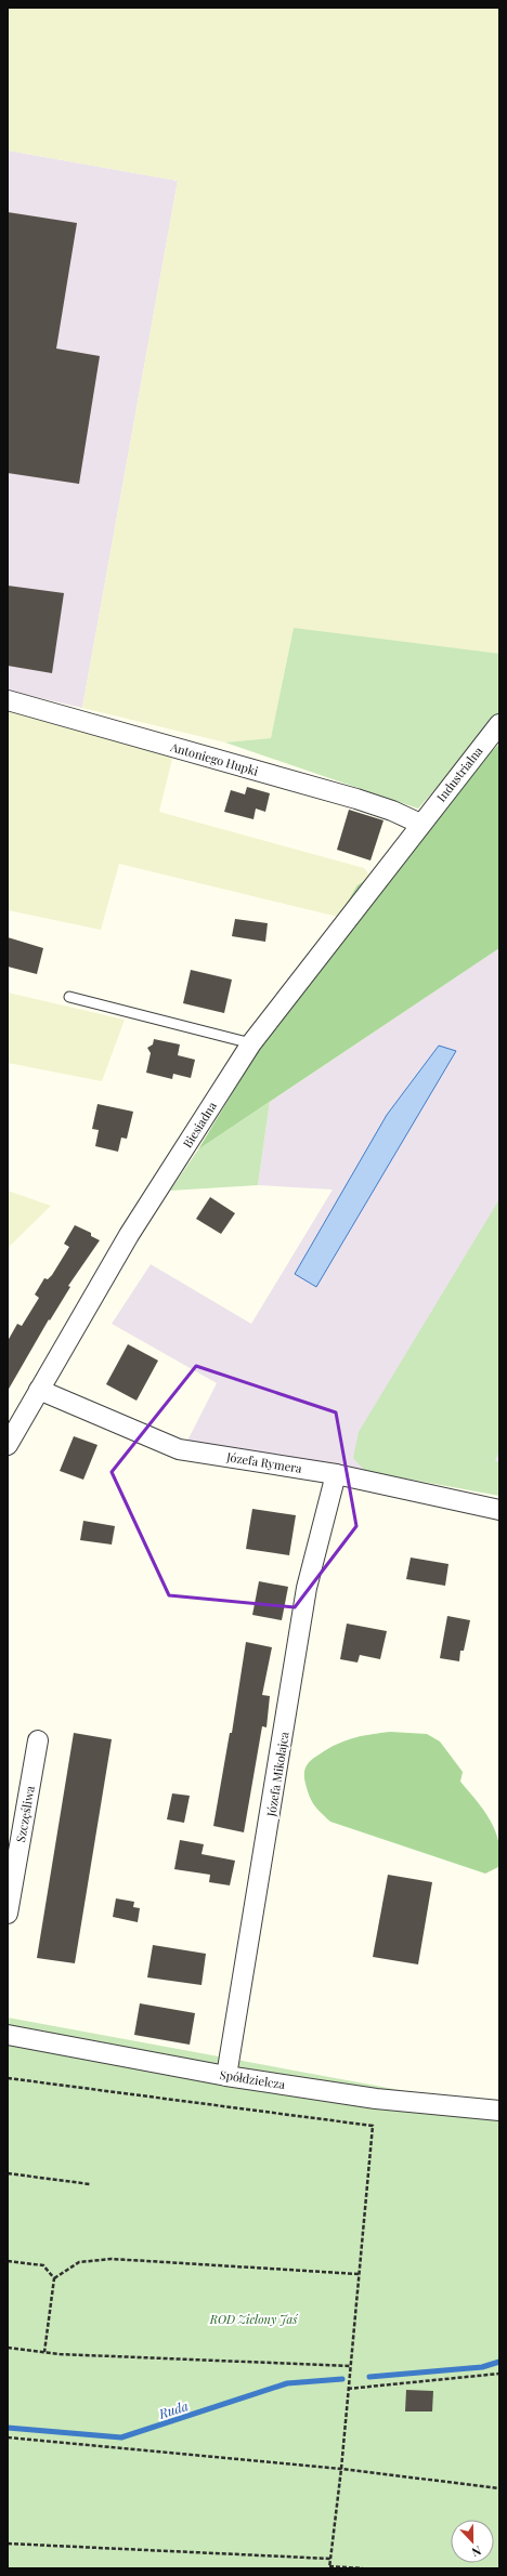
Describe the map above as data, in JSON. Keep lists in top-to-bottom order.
{
  "streets": {
    "street": [
      "Antoniego Hupki",
      "Industrialna",
      "Biesiadna",
      "Józefa Rymera",
      "Józefa Mikołajca",
      "Szczęśliwa",
      "Spółdzielcza"
    ]
  },
  "crossings": [
    ["Antoniego Hupki", "Industrialna"],
    ["Antoniego Hupki", "Biesiadna"],
    ["Industrialna", "Biesiadna"],
    ["Biesiadna", "Józefa Rymera"],
    ["Józefa Rymera", "Józefa Mikołajca"],
    ["Józefa Mikołajca", "Spółdzielcza"]
  ],
  "water": ["Ruda"],
  "parks": ["ROD Zielony Jaś"],
  "north": "bottom"
}
